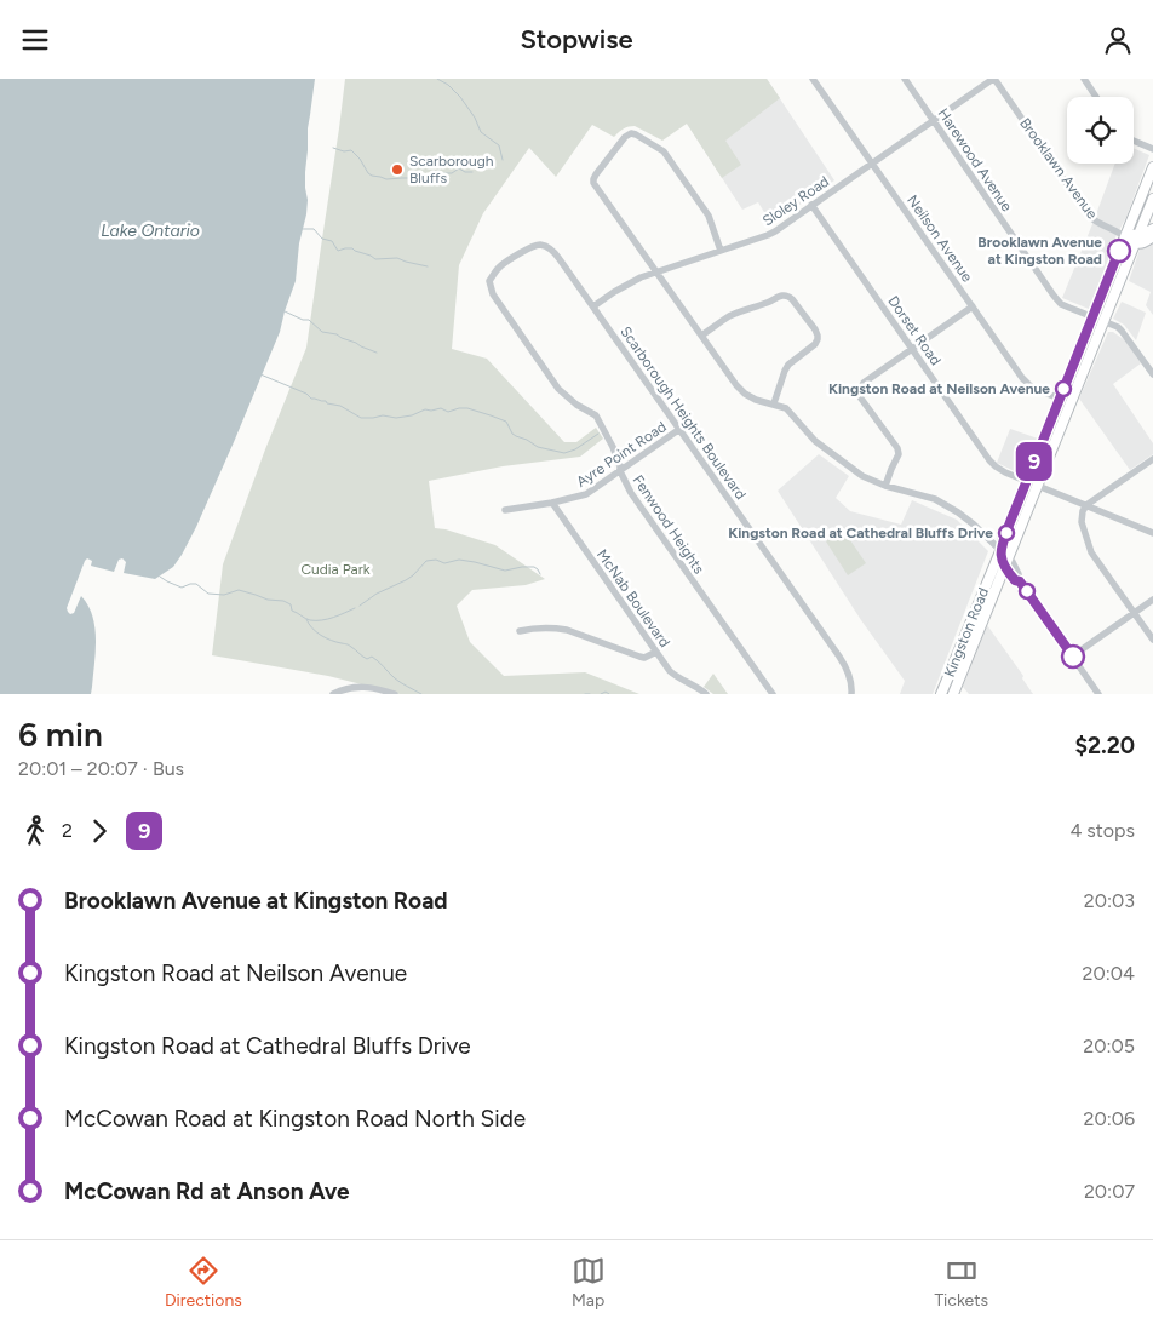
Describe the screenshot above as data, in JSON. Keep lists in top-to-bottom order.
{
  "streets": {
    "main road": ["Kingston Road"],
    "street": [
      "Harewood Avenue",
      "Brooklawn Avenue",
      "Sloley Road",
      "Neilson Avenue",
      "Dorset Road",
      "Scarborough Heights Boulevard",
      "Ayre Point Road",
      "Fenwood Heights",
      "McNab Boulevard"
    ]
  },
  "crossings": [
    ["Harewood Avenue", "Sloley Road"],
    ["Harewood Avenue", "Kingston Road"],
    ["Brooklawn Avenue", "Sloley Road"],
    ["Brooklawn Avenue", "Kingston Road"],
    ["Sloley Road", "Neilson Avenue"],
    ["Sloley Road", "Dorset Road"],
    ["Sloley Road", "Scarborough Heights Boulevard"],
    ["Neilson Avenue", "Kingston Road"],
    ["Dorset Road", "Kingston Road"],
    ["Scarborough Heights Boulevard", "Ayre Point Road"],
    ["Scarborough Heights Boulevard", "Fenwood Heights"],
    ["Ayre Point Road", "Fenwood Heights"],
    ["Ayre Point Road", "McNab Boulevard"]
  ],
  "water": ["Lake Ontario"],
  "parks": ["Cudia Park"],
  "places": [
    "Scarborough Bluffs",
    "Brooklawn Avenue at Kingston Road",
    "Kingston Road at Neilson Avenue",
    "Kingston Road at Cathedral Bluffs Drive"
  ],
  "lines": ["bus line 9"],
  "page": {
    "header": "Stopwise",
    "on_map": "9",
    "heading": ["6 min", "20:01 – 20:07 · Bus", "$2.20"],
    "legs": ["2", "9", "4 stops"],
    "list": [
      {
        "name": "Brooklawn Avenue at Kingston Road",
        "value": "20:03"
      },
      {
        "name": "Kingston Road at Neilson Avenue",
        "value": "20:04"
      },
      {
        "name": "Kingston Road at Cathedral Bluffs Drive",
        "value": "20:05"
      },
      {
        "name": "McCowan Road at Kingston Road North Side",
        "value": "20:06"
      },
      {
        "name": "McCowan Rd at Anson Ave",
        "value": "20:07"
      }
    ],
    "tabs": ["Directions", "Map", "Tickets"]
  }
}
